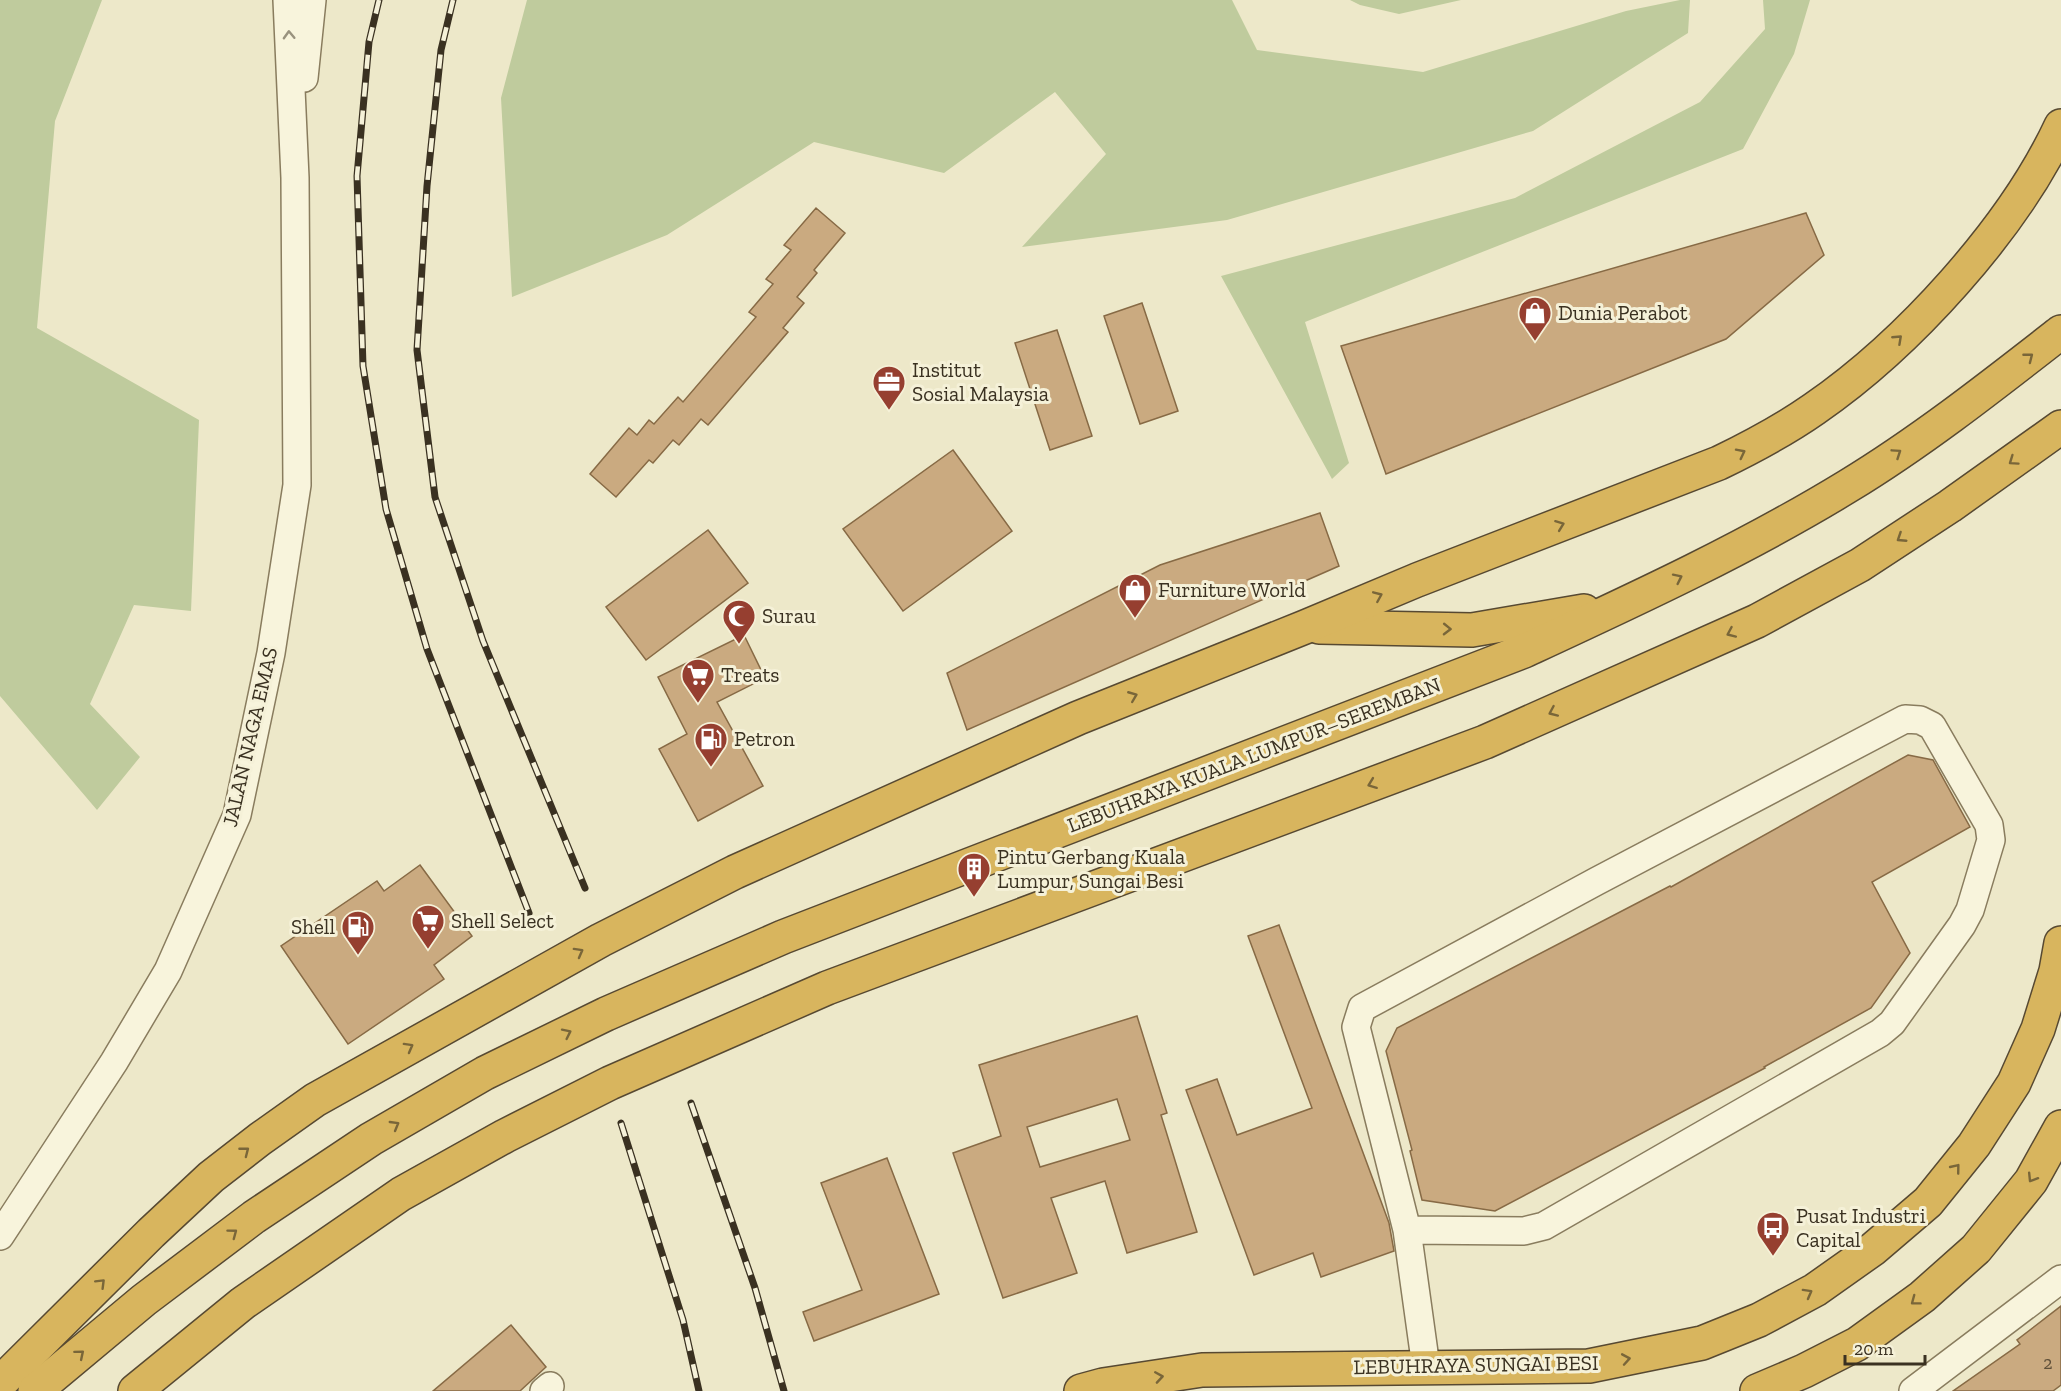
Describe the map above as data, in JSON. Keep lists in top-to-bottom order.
{
  "streets": {
    "highway": ["LEBUHRAYA KUALA LUMPUR–SEREMBAN", "LEBUHRAYA SUNGAI BESI"],
    "street": ["JALAN NAGA EMAS"]
  },
  "places": {
    "shop": ["Dunia Perabot", "Furniture World"],
    "office": ["Institut Sosial Malaysia"],
    "mosque": ["Surau"],
    "supermarket": ["Treats", "Shell Select"],
    "fuel station": ["Petron", "Shell"],
    "building": ["Pintu Gerbang Kuala Lumpur, Sungai Besi"],
    "bus stop": ["Pusat Industri Capital"]
  },
  "house_numbers": ["2"],
  "scale_bar": "20 m"
}
